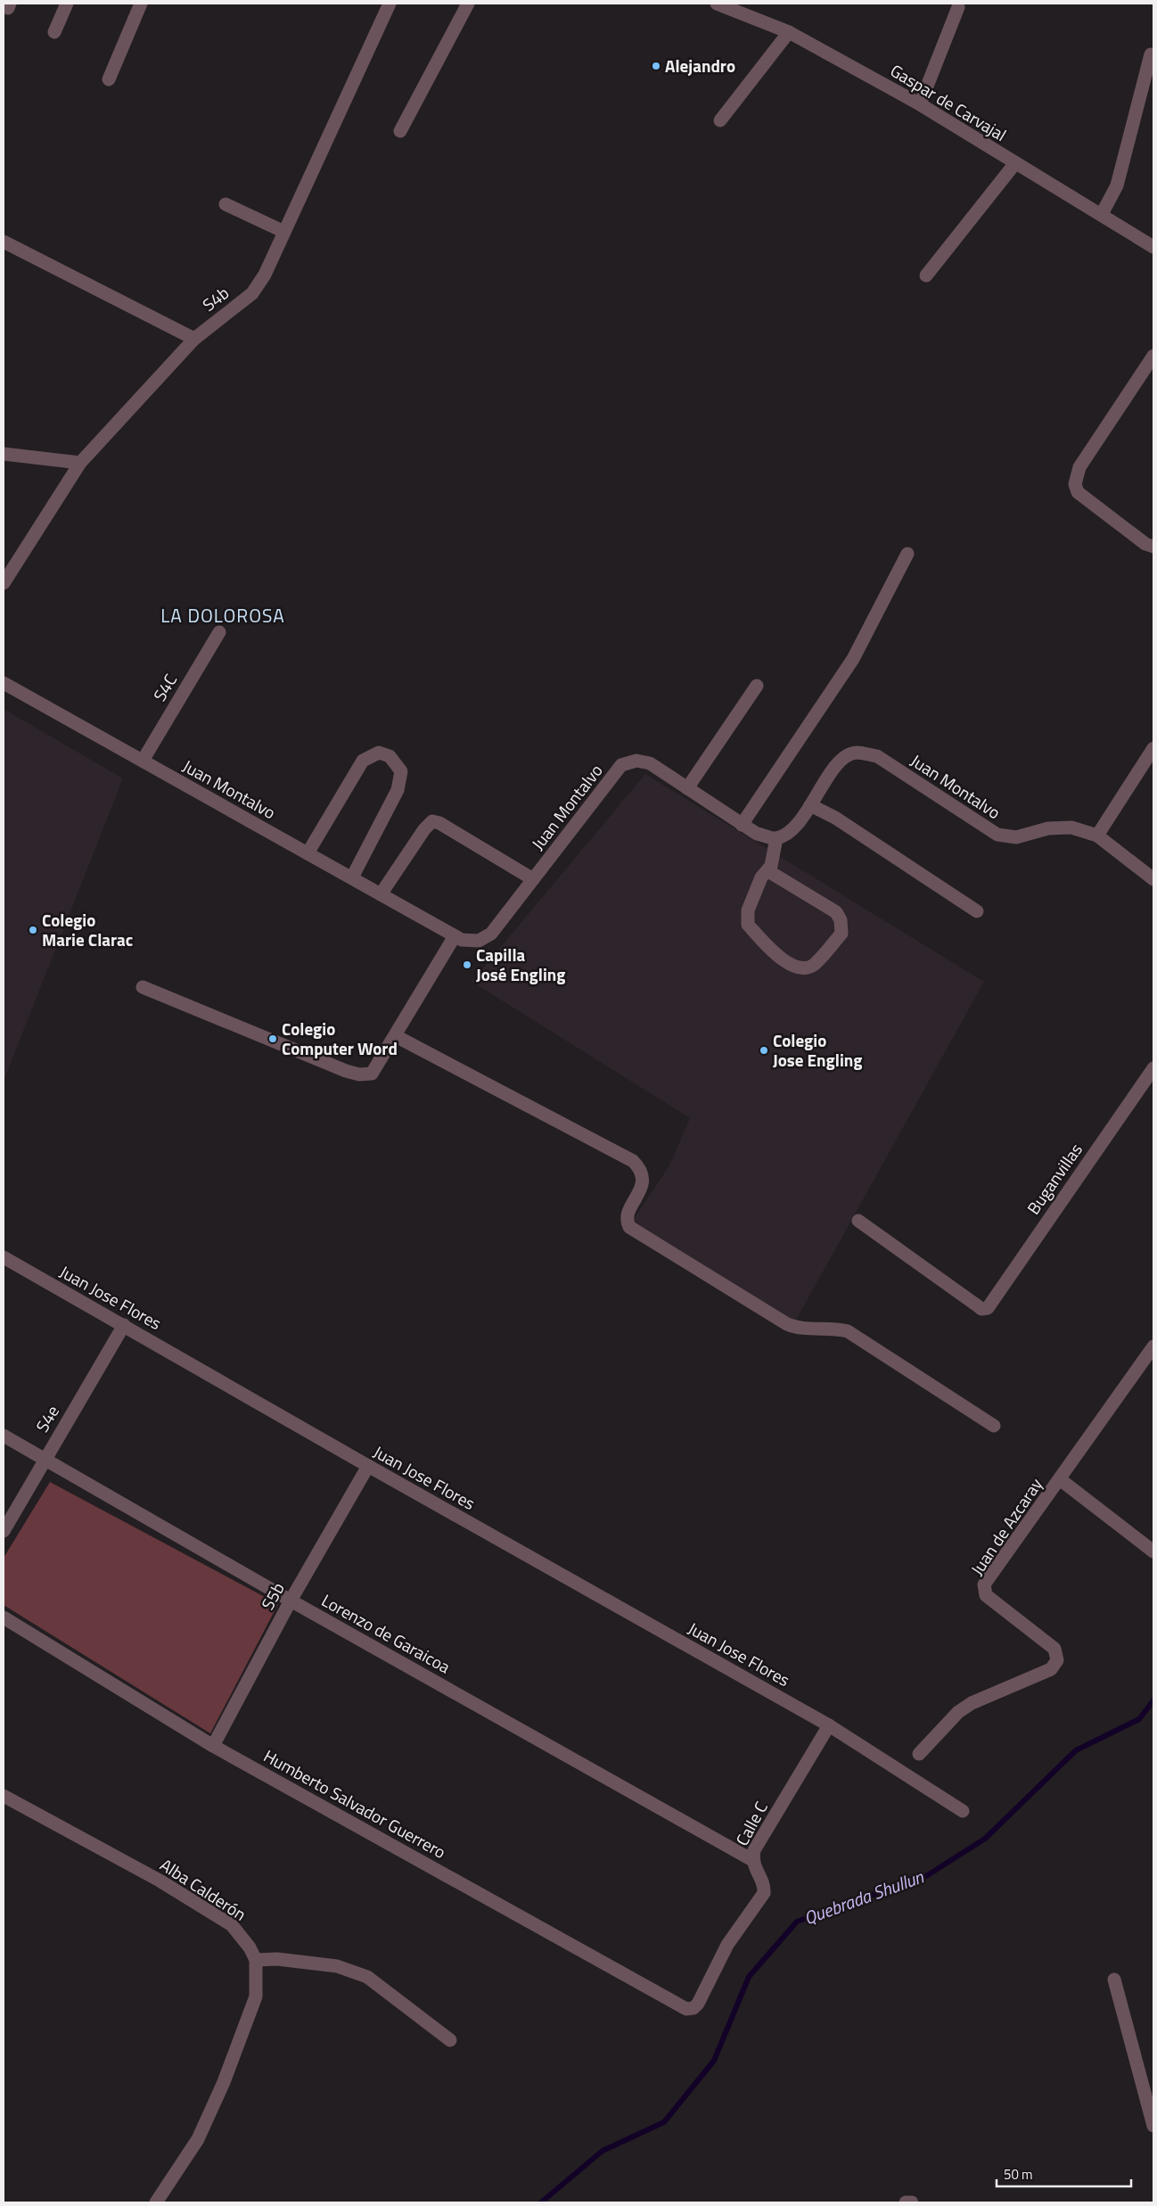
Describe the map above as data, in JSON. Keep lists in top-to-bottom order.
{
  "streets": {
    "street": [
      "Gaspar de Carvajal",
      "S4b",
      "S4C",
      "Juan Montalvo",
      "Buganvillas",
      "Juan Jose Flores",
      "S4e",
      "Juan de Azcaray",
      "S5b",
      "Lorenzo de Garaicoa",
      "Humberto Salvador Guerrero",
      "Calle C",
      "Alba Calderón"
    ]
  },
  "crossings": [
    ["S4C", "Juan Montalvo"],
    ["Juan Jose Flores", "S4e"],
    ["Juan Jose Flores", "S5b"],
    ["Juan Jose Flores", "Calle C"],
    ["S4e", "Lorenzo de Garaicoa"],
    ["S5b", "Lorenzo de Garaicoa"],
    ["S5b", "Humberto Salvador Guerrero"],
    ["Lorenzo de Garaicoa", "Calle C"],
    ["Humberto Salvador Guerrero", "Calle C"]
  ],
  "districts": ["LA DOLOROSA"],
  "water": ["Quebrada Shullun"],
  "places": [
    "Alejandro",
    "Colegio Marie Clarac",
    "Capilla José Engling",
    "Colegio Computer Word",
    "Colegio Jose Engling"
  ],
  "scale_bar": "50 m"
}
